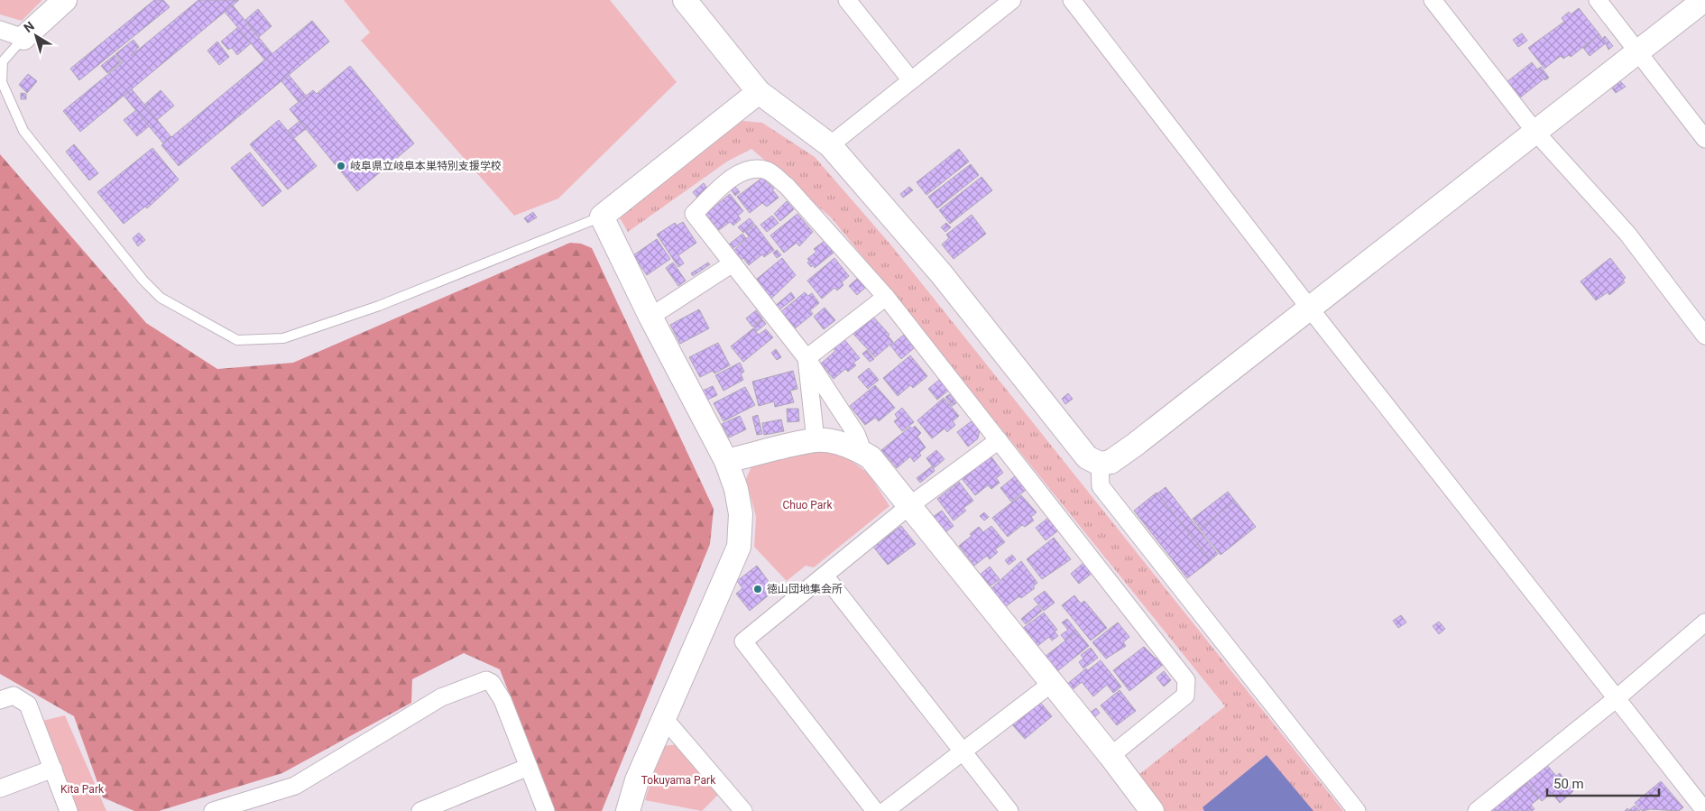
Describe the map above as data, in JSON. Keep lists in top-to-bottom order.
{
  "parks": ["Chuo Park", "Tokuyama Park", "Kita Park"],
  "places": ["岐阜県立岐阜本巣特別支援学校", "徳山団地集会所"],
  "scale_bar": "50 m",
  "north": "top left"
}
